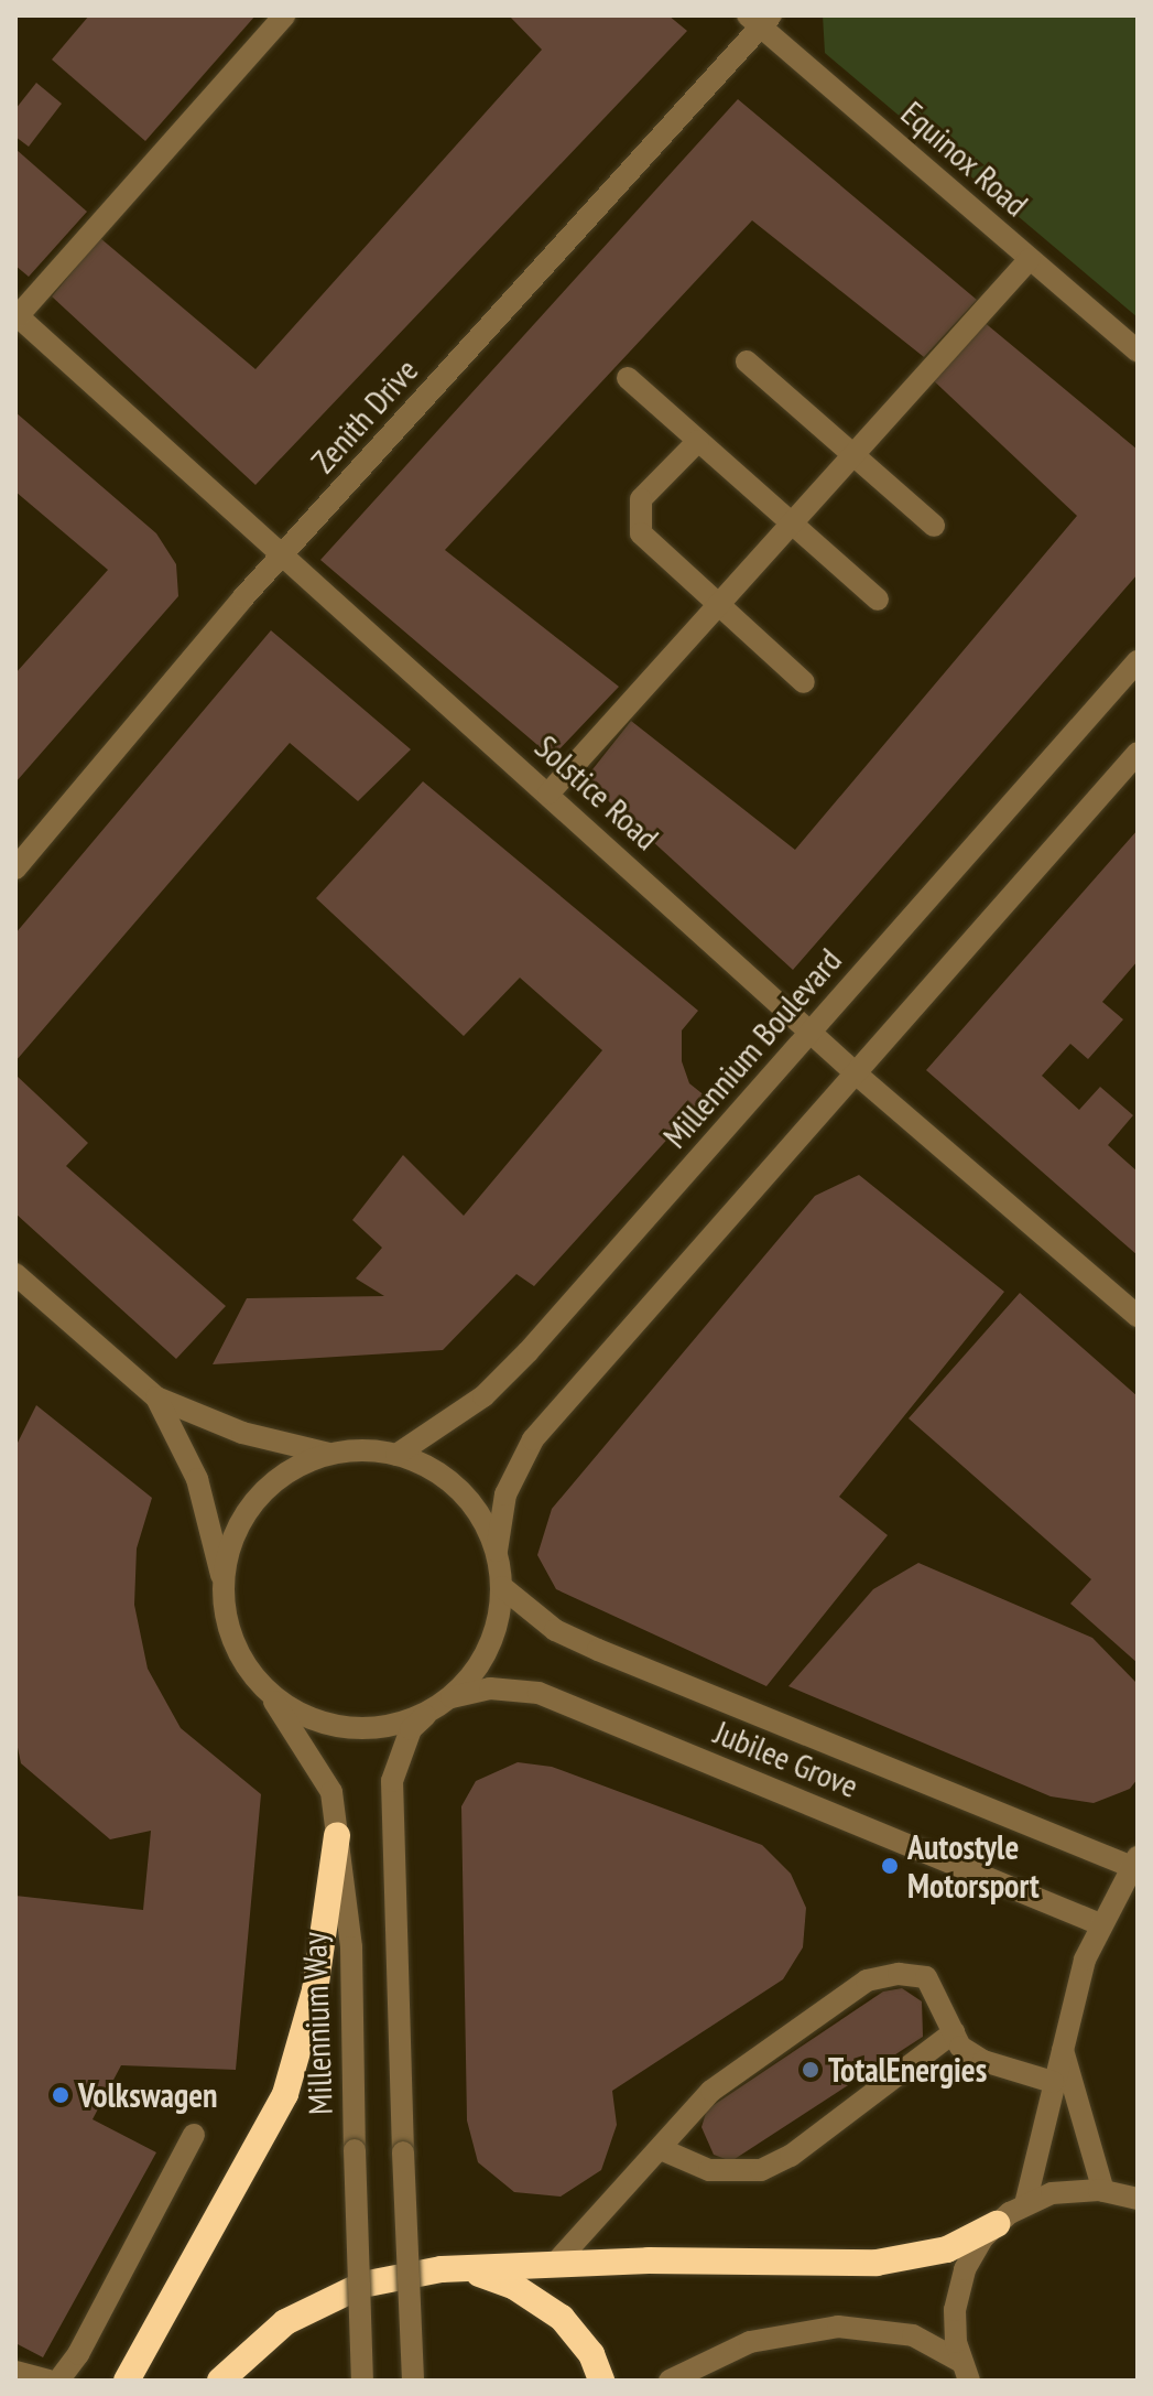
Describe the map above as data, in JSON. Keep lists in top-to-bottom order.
{
  "streets": {
    "street": [
      "Equinox Road",
      "Zenith Drive",
      "Solstice Road",
      "Millennium Boulevard",
      "Jubilee Grove",
      "Millennium Way"
    ]
  },
  "crossings": [
    ["Equinox Road", "Zenith Drive"],
    ["Zenith Drive", "Solstice Road"],
    ["Solstice Road", "Millennium Boulevard"],
    ["Millennium Boulevard", "Jubilee Grove"],
    ["Millennium Boulevard", "Millennium Way"],
    ["Jubilee Grove", "Millennium Way"]
  ],
  "places": ["Autostyle Motorsport", "TotalEnergies", "Volkswagen"]
}
